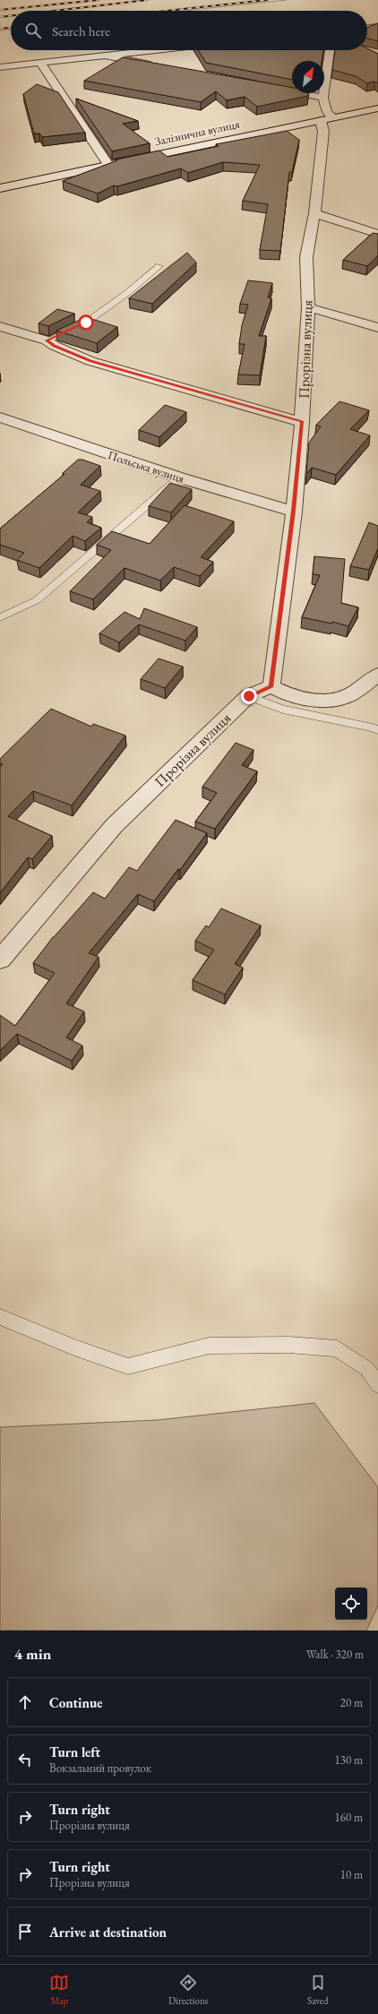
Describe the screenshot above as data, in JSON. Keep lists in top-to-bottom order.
{
  "streets": {
    "street": ["Залізнична вулиця", "Прорізна вулиця", "Польська вулиця"]
  },
  "crossings": [
    ["Залізнична вулиця", "Прорізна вулиця"],
    ["Прорізна вулиця", "Польська вулиця"]
  ],
  "north": "top right",
  "page": {
    "search": "Search here",
    "heading": ["4 min", "Walk · 320 m"],
    "list": [
      ["Continue", "20 m"],
      ["Turn left", "Вокзальний провулок", "130 m"],
      ["Turn right", "Прорізна вулиця", "160 m"],
      ["Turn right", "Прорізна вулиця", "10 m"],
      "Arrive at destination"
    ],
    "nav": ["Map", "Directions", "Saved"]
  }
}
